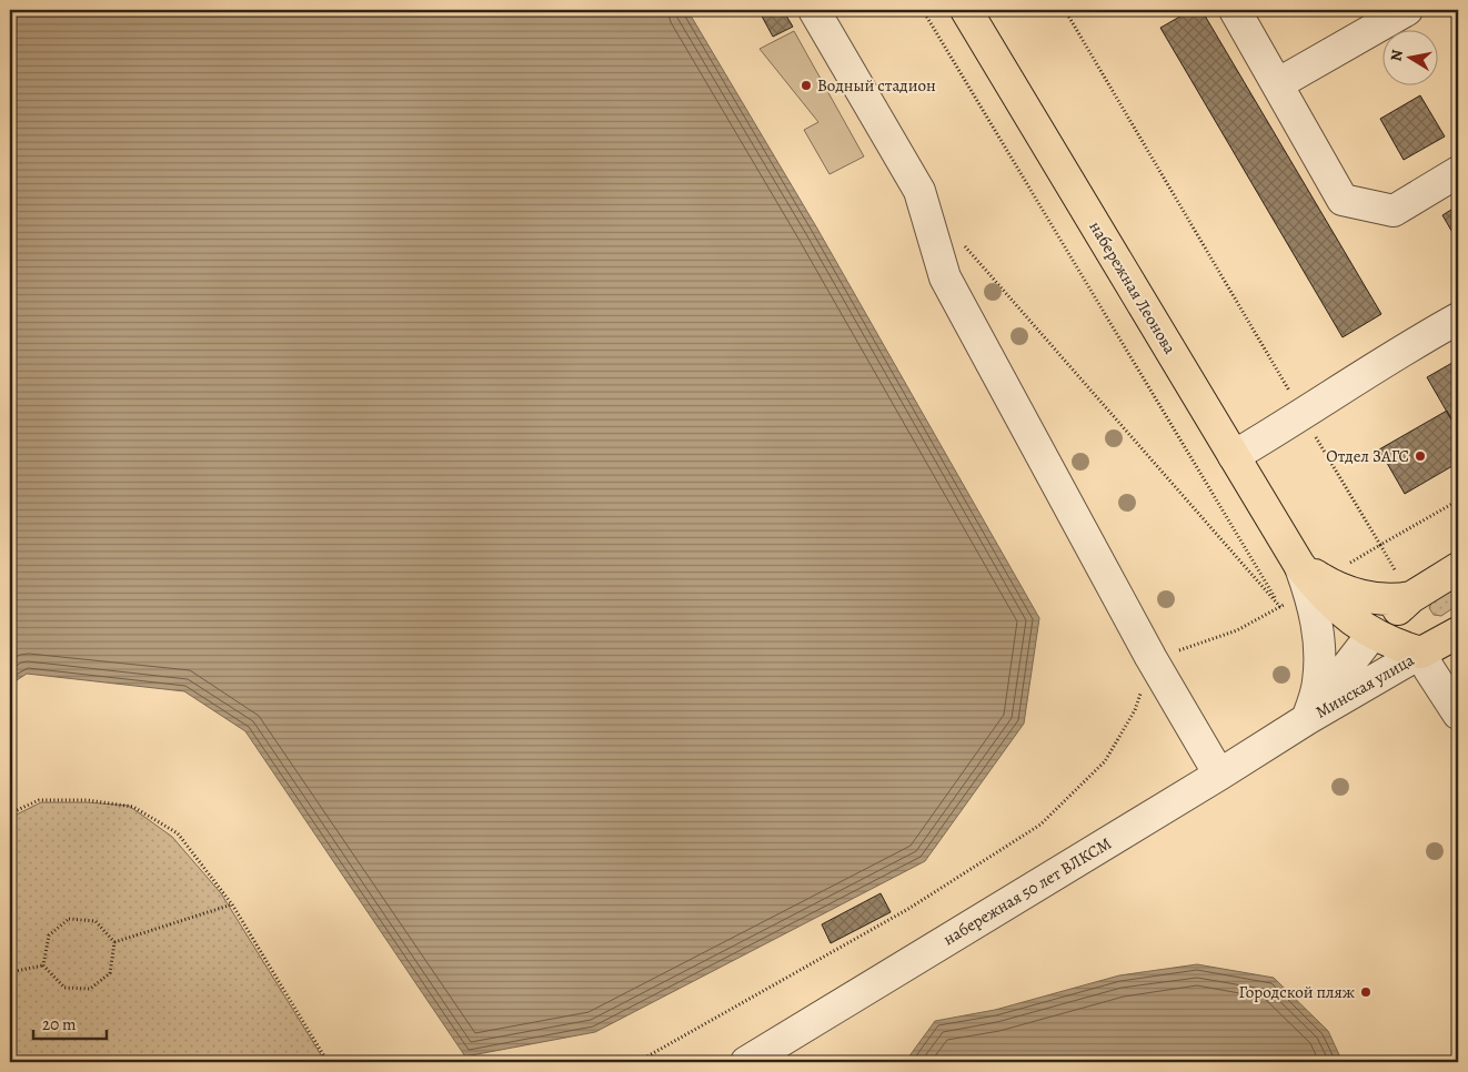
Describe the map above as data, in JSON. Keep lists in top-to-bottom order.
{
  "streets": {
    "main road": ["набережная Леонова"],
    "street": ["Минская улица", "набережная 50 лет ВЛКСМ"]
  },
  "crossings": [
    ["набережная Леонова", "Минская улица"],
    ["Минская улица", "набережная 50 лет ВЛКСМ"]
  ],
  "places": ["Водный стадион", "Отдел ЗАГС", "Городской пляж"],
  "scale_bar": "20 m",
  "north": "left"
}
